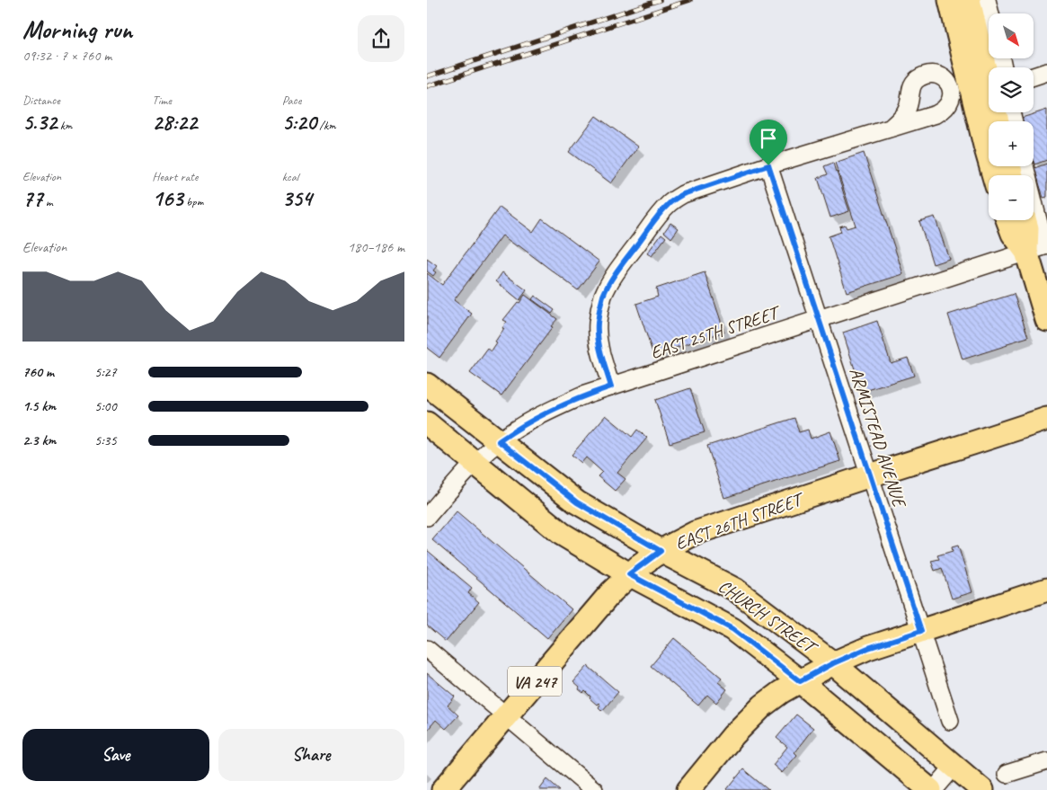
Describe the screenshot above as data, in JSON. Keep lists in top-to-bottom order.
{
  "streets": {
    "main road": ["EAST 26TH STREET", "CHURCH STREET", "VA 247"],
    "street": ["EAST 25TH STREET", "ARMISTEAD AVENUE"]
  },
  "crossings": [
    ["EAST 25TH STREET", "ARMISTEAD AVENUE"],
    ["EAST 25TH STREET", "CHURCH STREET"],
    ["ARMISTEAD AVENUE", "EAST 26TH STREET"],
    ["EAST 26TH STREET", "CHURCH STREET"]
  ],
  "north": "bottom right",
  "page": {
    "heading": ["Morning run", "09:32 · 7 × 760 m"],
    "map_buttons": ["+", "−"],
    "stats": [
      ["Distance", "5.32 km"],
      ["Time", "28:22"],
      ["Pace", "5:20 /km"],
      ["Elevation", "77 m"],
      ["Heart rate", "163 bpm"],
      ["kcal", "354"]
    ],
    "chart": ["Elevation", "180–186 m"],
    "list": [
      {
        "name": "760 m",
        "note": "5:27"
      },
      {
        "name": "1.5 km",
        "note": "5:00"
      },
      {
        "name": "2.3 km",
        "note": "5:35"
      }
    ],
    "buttons": ["Save", "Share"]
  }
}
